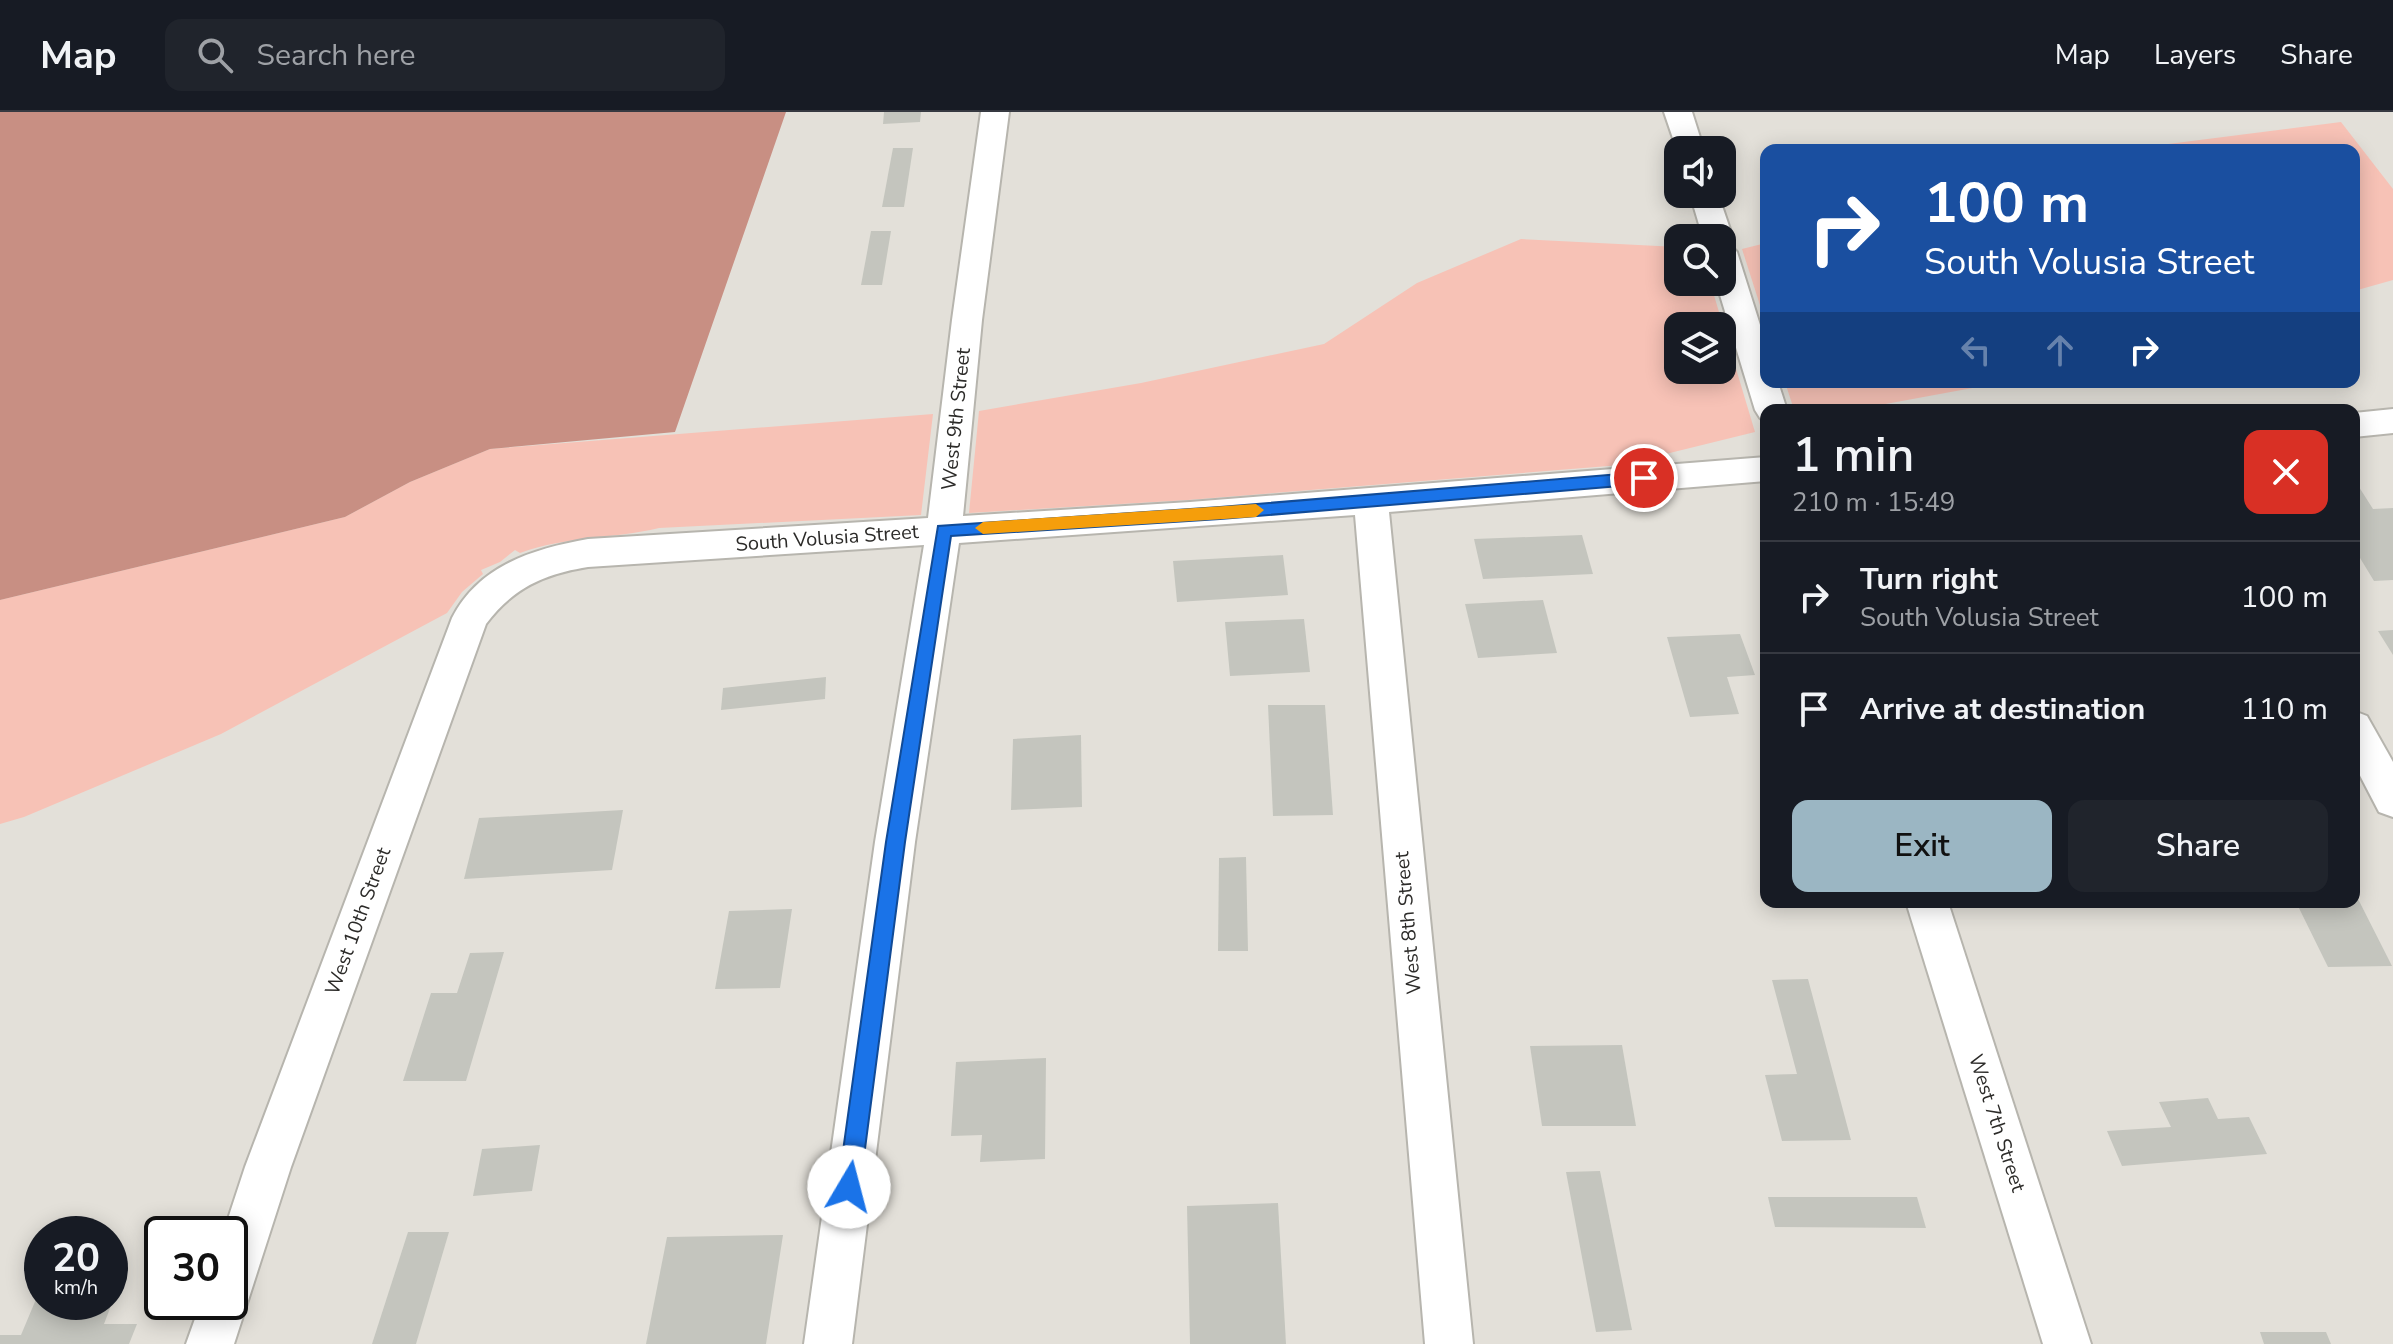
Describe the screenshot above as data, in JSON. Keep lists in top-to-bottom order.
{
  "streets": {
    "street": [
      "West 9th Street",
      "South Volusia Street",
      "West 10th Street",
      "West 8th Street",
      "West 7th Street"
    ]
  },
  "crossings": [
    ["West 9th Street", "South Volusia Street"],
    ["South Volusia Street", "West 10th Street"],
    ["South Volusia Street", "West 8th Street"]
  ],
  "page": {
    "header": "Map",
    "search": "Search here",
    "nav": ["Map", "Layers", "Share"],
    "turn": ["100 m", "South Volusia Street"],
    "heading": ["1 min", "210 m · 15:49"],
    "list": [
      {
        "name": "Turn right",
        "note": "South Volusia Street",
        "value": "100 m"
      },
      {
        "name": "Arrive at destination",
        "value": "110 m"
      }
    ],
    "buttons": ["Exit", "Share"],
    "speed": "20 km/h",
    "limit": "30"
  }
}
